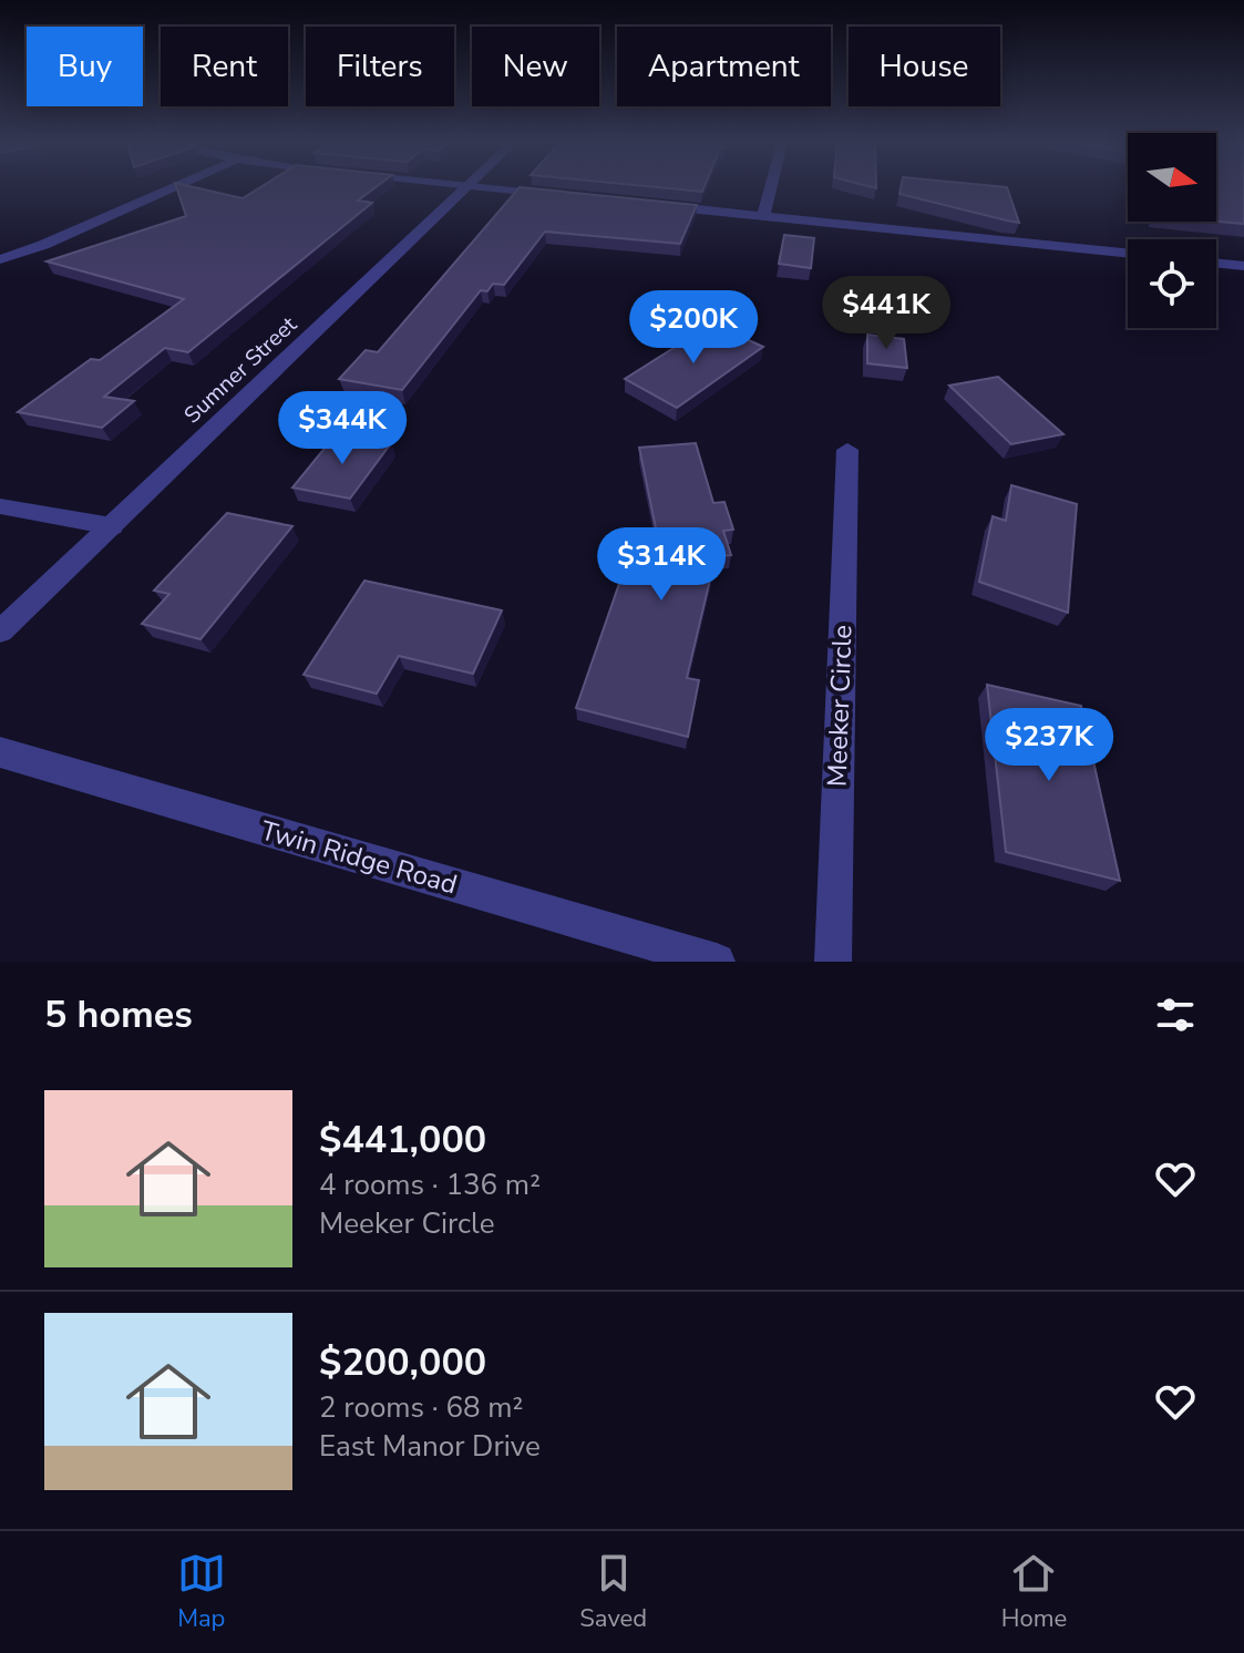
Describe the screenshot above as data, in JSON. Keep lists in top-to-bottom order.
{
  "streets": {
    "street": ["Sumner Street", "Meeker Circle", "Twin Ridge Road"]
  },
  "north": "right",
  "page": {
    "chip": [
      "Buy",
      "Rent",
      "Filters",
      "New",
      "Apartment",
      "House"
    ],
    "price": [
      "$441K",
      "$200K",
      "$344K",
      "$314K",
      "$237K"
    ],
    "heading": "5 homes",
    "list": [
      {
        "name": "$441,000",
        "note": "4 rooms · 136 m² · Meeker Circle"
      },
      {
        "name": "$200,000",
        "note": "2 rooms · 68 m² · East Manor Drive"
      }
    ],
    "tabs": ["Map", "Saved", "Home"]
  }
}
